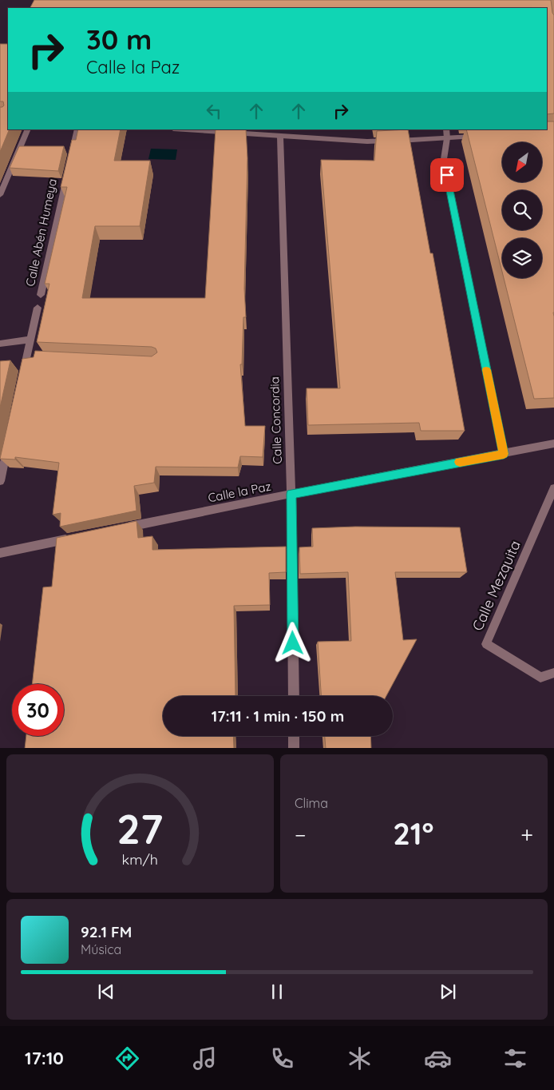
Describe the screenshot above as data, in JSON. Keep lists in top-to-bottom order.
{
  "streets": {
    "street": [
      "Calle Abén Humeya",
      "Calle Concordia",
      "Calle la Paz",
      "Calle Mezquita"
    ]
  },
  "crossings": [
    ["Calle Concordia", "Calle la Paz"]
  ],
  "north": "bottom left",
  "page": {
    "turn": ["30 m", "Calle la Paz"],
    "limit": "30",
    "trip": "17:11 · 1 min · 150 m",
    "tile": "Clima",
    "heat": ["−", "21°", "+"],
    "song": ["92.1 FM", "Música"],
    "tabs": "17:10",
    "gauge": ["27", "km/h"]
  }
}
